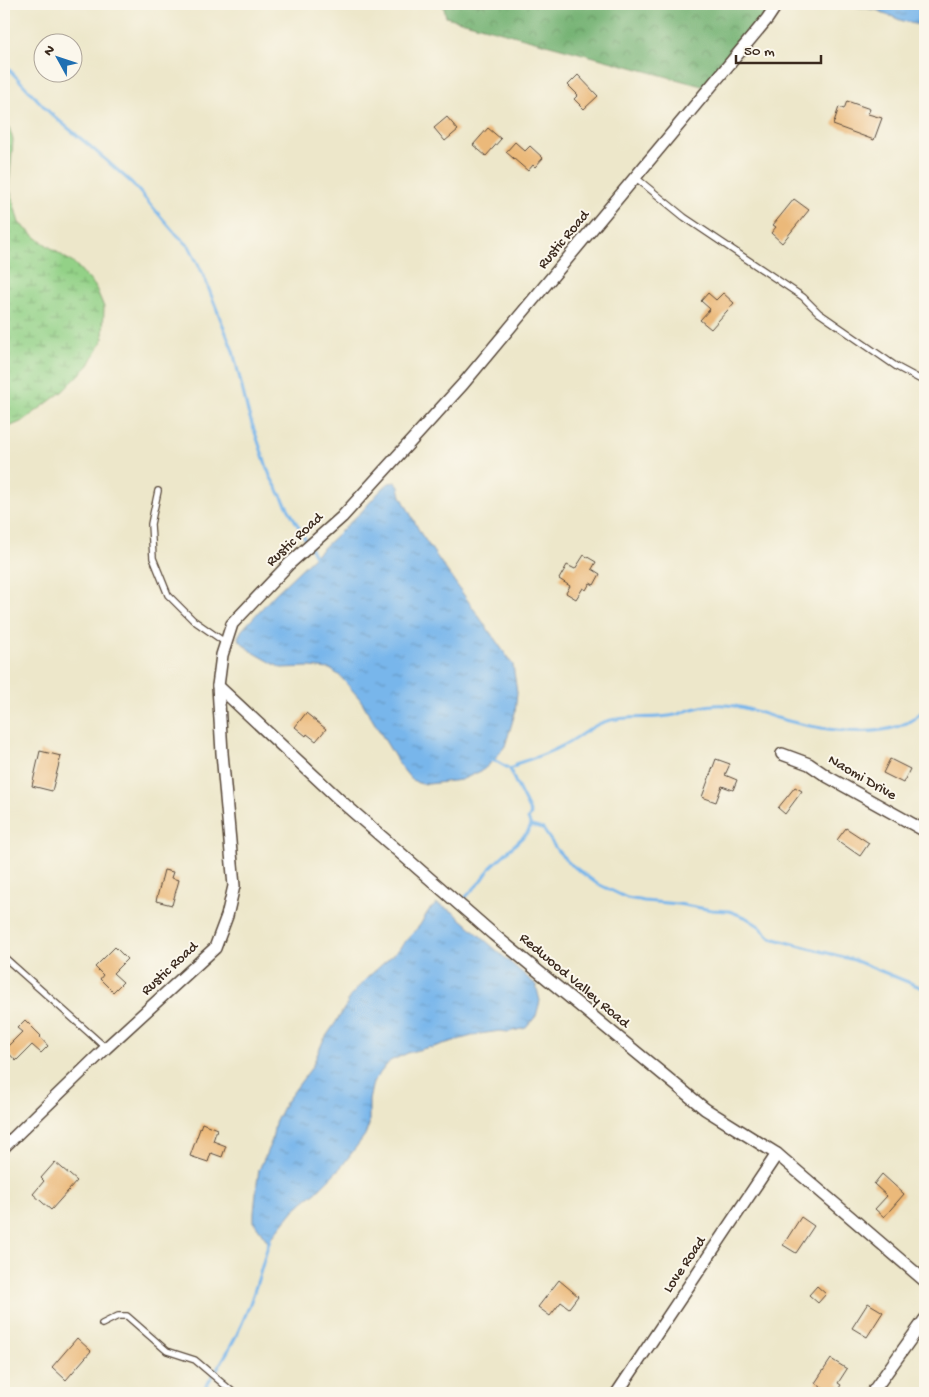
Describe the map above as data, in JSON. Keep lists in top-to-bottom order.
{
  "streets": {
    "street": [
      "Rustic Road",
      "Naomi Drive",
      "Redwood Valley Road",
      "Love Road"
    ]
  },
  "crossings": [
    ["Rustic Road", "Redwood Valley Road"],
    ["Redwood Valley Road", "Love Road"]
  ],
  "scale_bar": "50 m",
  "north": "top left"
}
